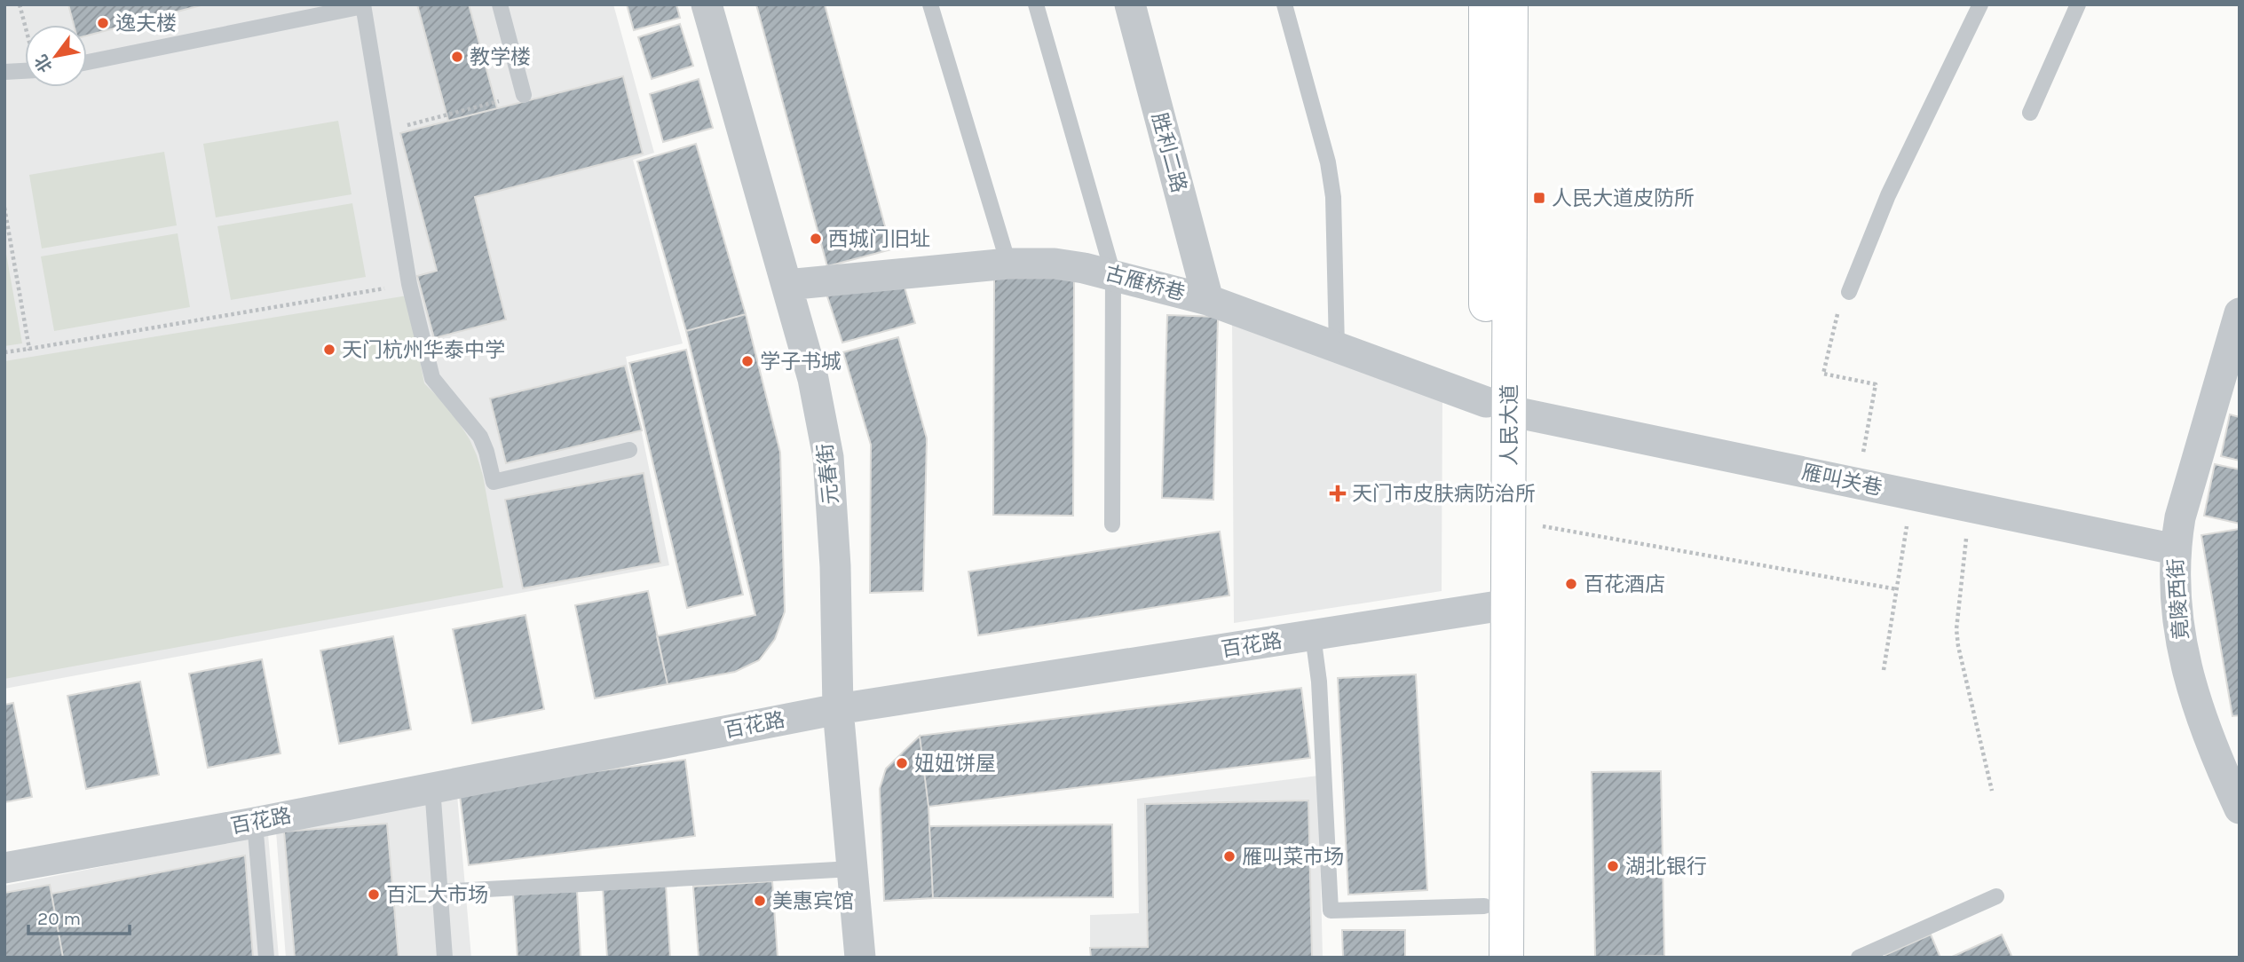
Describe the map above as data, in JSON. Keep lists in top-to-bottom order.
{
  "streets": {
    "main road": ["人民大道"],
    "street": [
      "胜利二路",
      "古雁桥巷",
      "元春街",
      "雁叫关巷",
      "竟陵西街",
      "百花路"
    ]
  },
  "crossings": [
    ["胜利二路", "古雁桥巷"],
    ["古雁桥巷", "人民大道"],
    ["古雁桥巷", "元春街"],
    ["古雁桥巷", "雁叫关巷"],
    ["人民大道", "雁叫关巷"],
    ["人民大道", "百花路"],
    ["元春街", "百花路"],
    ["雁叫关巷", "竟陵西街"]
  ],
  "places": {
    "other": [
      "逸夫楼",
      "教学楼",
      "西城门旧址",
      "天门杭州华泰中学",
      "学子书城",
      "百花酒店",
      "妞妞饼屋",
      "雁叫菜市场",
      "湖北银行",
      "百汇大市场",
      "美惠宾馆"
    ],
    "transit": ["人民大道皮防所"],
    "health": ["天门市皮肤病防治所"]
  },
  "scale_bar": "20 m",
  "north": "bottom left"
}
